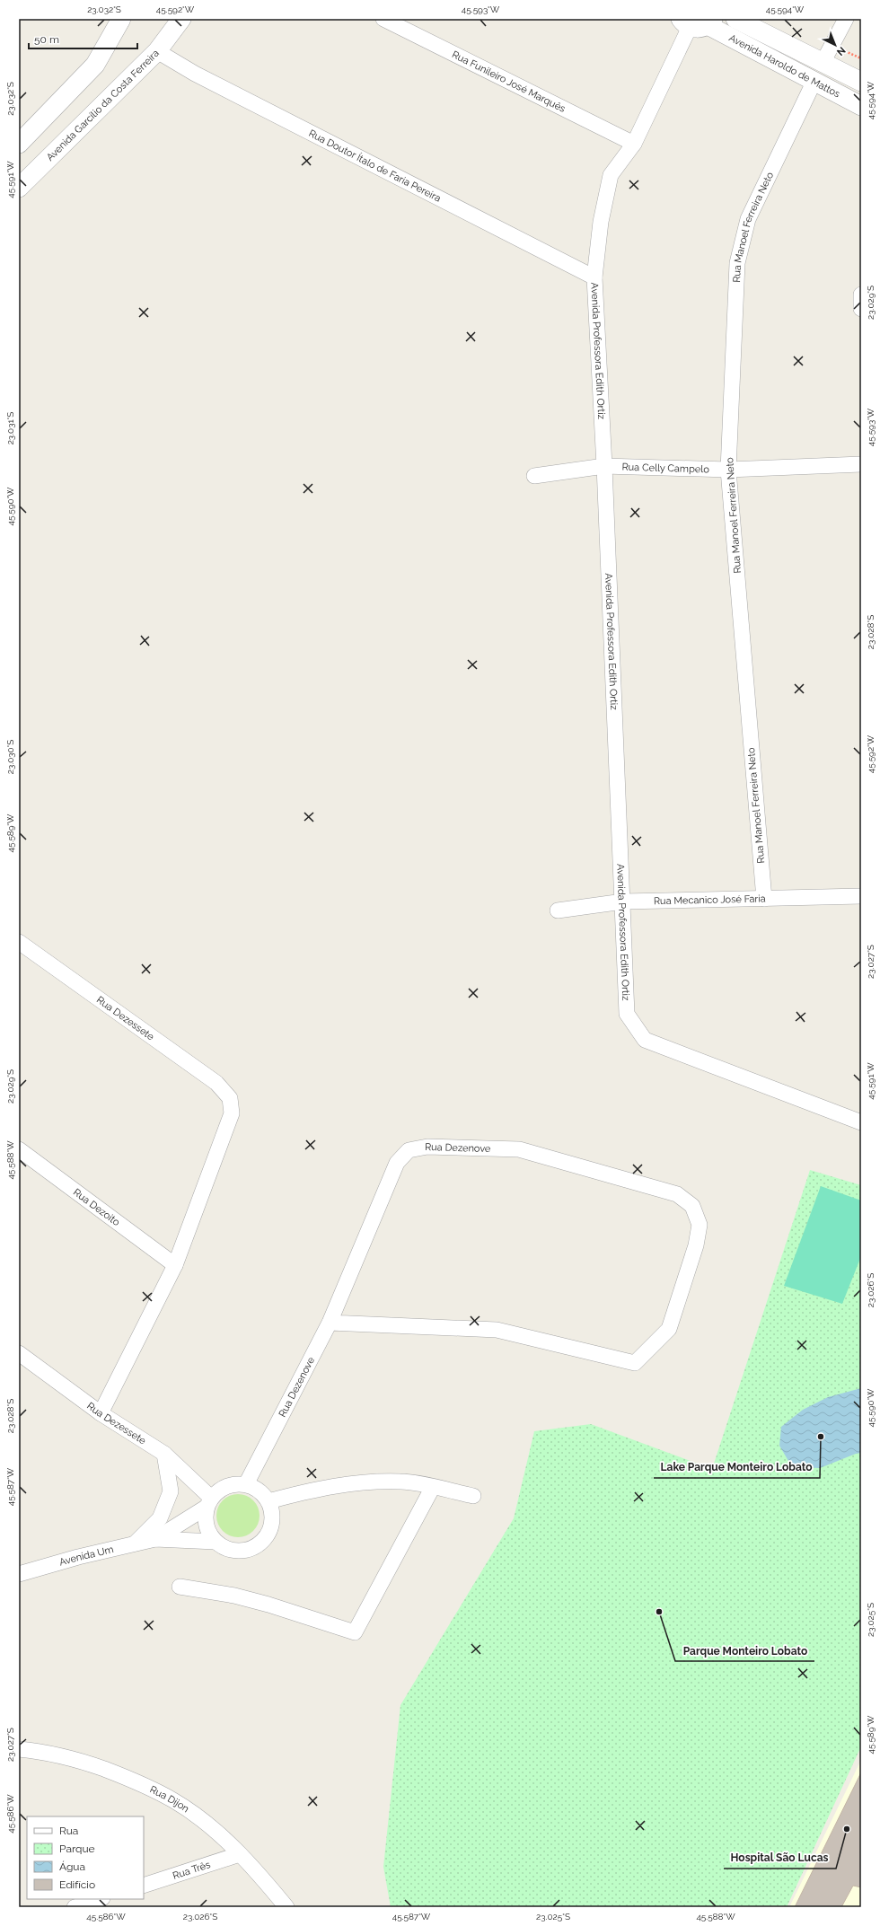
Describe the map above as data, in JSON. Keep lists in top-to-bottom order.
{
  "streets": {
    "street": [
      "Avenida Haroldo de Mattos",
      "Rua Funileiro José Marquês",
      "Avenida Garcílio da Costa Ferreira",
      "Rua Doutor Ítalo de Faria Pereira",
      "Rua Manoel Ferreira Neto",
      "Avenida Professora Edith Ortiz",
      "Rua Celly Campelo",
      "Rua Mecanico José Faria",
      "Rua Dezessete",
      "Rua Dezenove",
      "Rua Dezoito",
      "Avenida Um",
      "Rua Dijon",
      "Rua Três"
    ]
  },
  "crossings": [
    ["Avenida Haroldo de Mattos", "Rua Manoel Ferreira Neto"],
    ["Rua Funileiro José Marquês", "Avenida Professora Edith Ortiz"],
    ["Avenida Garcílio da Costa Ferreira", "Rua Doutor Ítalo de Faria Pereira"],
    ["Rua Doutor Ítalo de Faria Pereira", "Avenida Professora Edith Ortiz"],
    ["Rua Manoel Ferreira Neto", "Rua Celly Campelo"],
    ["Rua Manoel Ferreira Neto", "Rua Mecanico José Faria"],
    ["Avenida Professora Edith Ortiz", "Rua Celly Campelo"],
    ["Avenida Professora Edith Ortiz", "Rua Mecanico José Faria"],
    ["Rua Dezessete", "Rua Dezenove"],
    ["Rua Dezessete", "Rua Dezoito"],
    ["Rua Dezessete", "Avenida Um"],
    ["Rua Dezenove", "Avenida Um"],
    ["Rua Dijon", "Rua Três"]
  ],
  "places": ["Lake Parque Monteiro Lobato", "Parque Monteiro Lobato", "Hospital São Lucas"],
  "legend": [
    "Rua",
    "Parque",
    "Água",
    "Edifício"
  ],
  "scale_bar": "50 m",
  "north": "bottom right",
  "coordinates": [
    "23.032°S",
    "45.592°W",
    "45.593°W",
    "45.594°W",
    "45.591°W",
    "23.029°S",
    "23.031°S",
    "45.590°W",
    "23.028°S",
    "23.030°S",
    "45.589°W",
    "23.027°S",
    "45.588°W",
    "23.026°S",
    "45.587°W",
    "23.025°S",
    "45.586°W"
  ]
}
